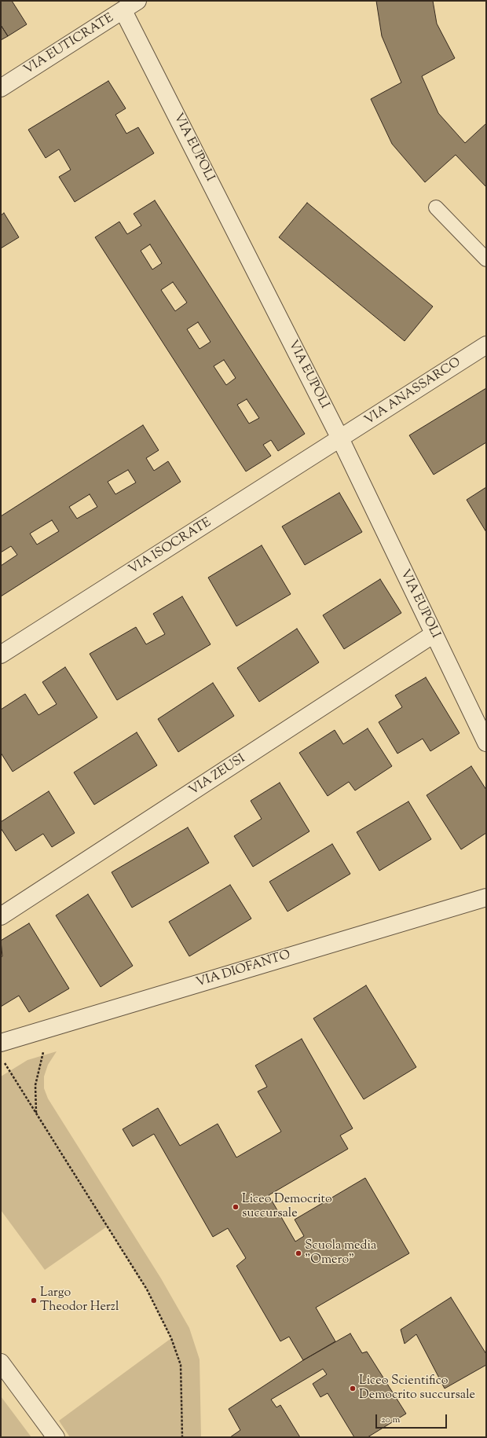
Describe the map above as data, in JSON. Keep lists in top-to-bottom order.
{
  "streets": {
    "street": [
      "VIA EUTICRATE",
      "VIA EUPOLI",
      "VIA ANASSARCO",
      "VIA ISOCRATE",
      "VIA ZEUSI",
      "VIA DIOFANTO"
    ]
  },
  "crossings": [
    ["VIA EUTICRATE", "VIA EUPOLI"],
    ["VIA EUPOLI", "VIA ANASSARCO"],
    ["VIA EUPOLI", "VIA ISOCRATE"],
    ["VIA EUPOLI", "VIA ZEUSI"],
    ["VIA ANASSARCO", "VIA ISOCRATE"]
  ],
  "places": [
    "Liceo Democrito succursale",
    "Scuola media \"Omero\"",
    "Largo Theodor Herzl",
    "Liceo Scientifico Democrito succursale"
  ],
  "scale_bar": "20 m"
}
